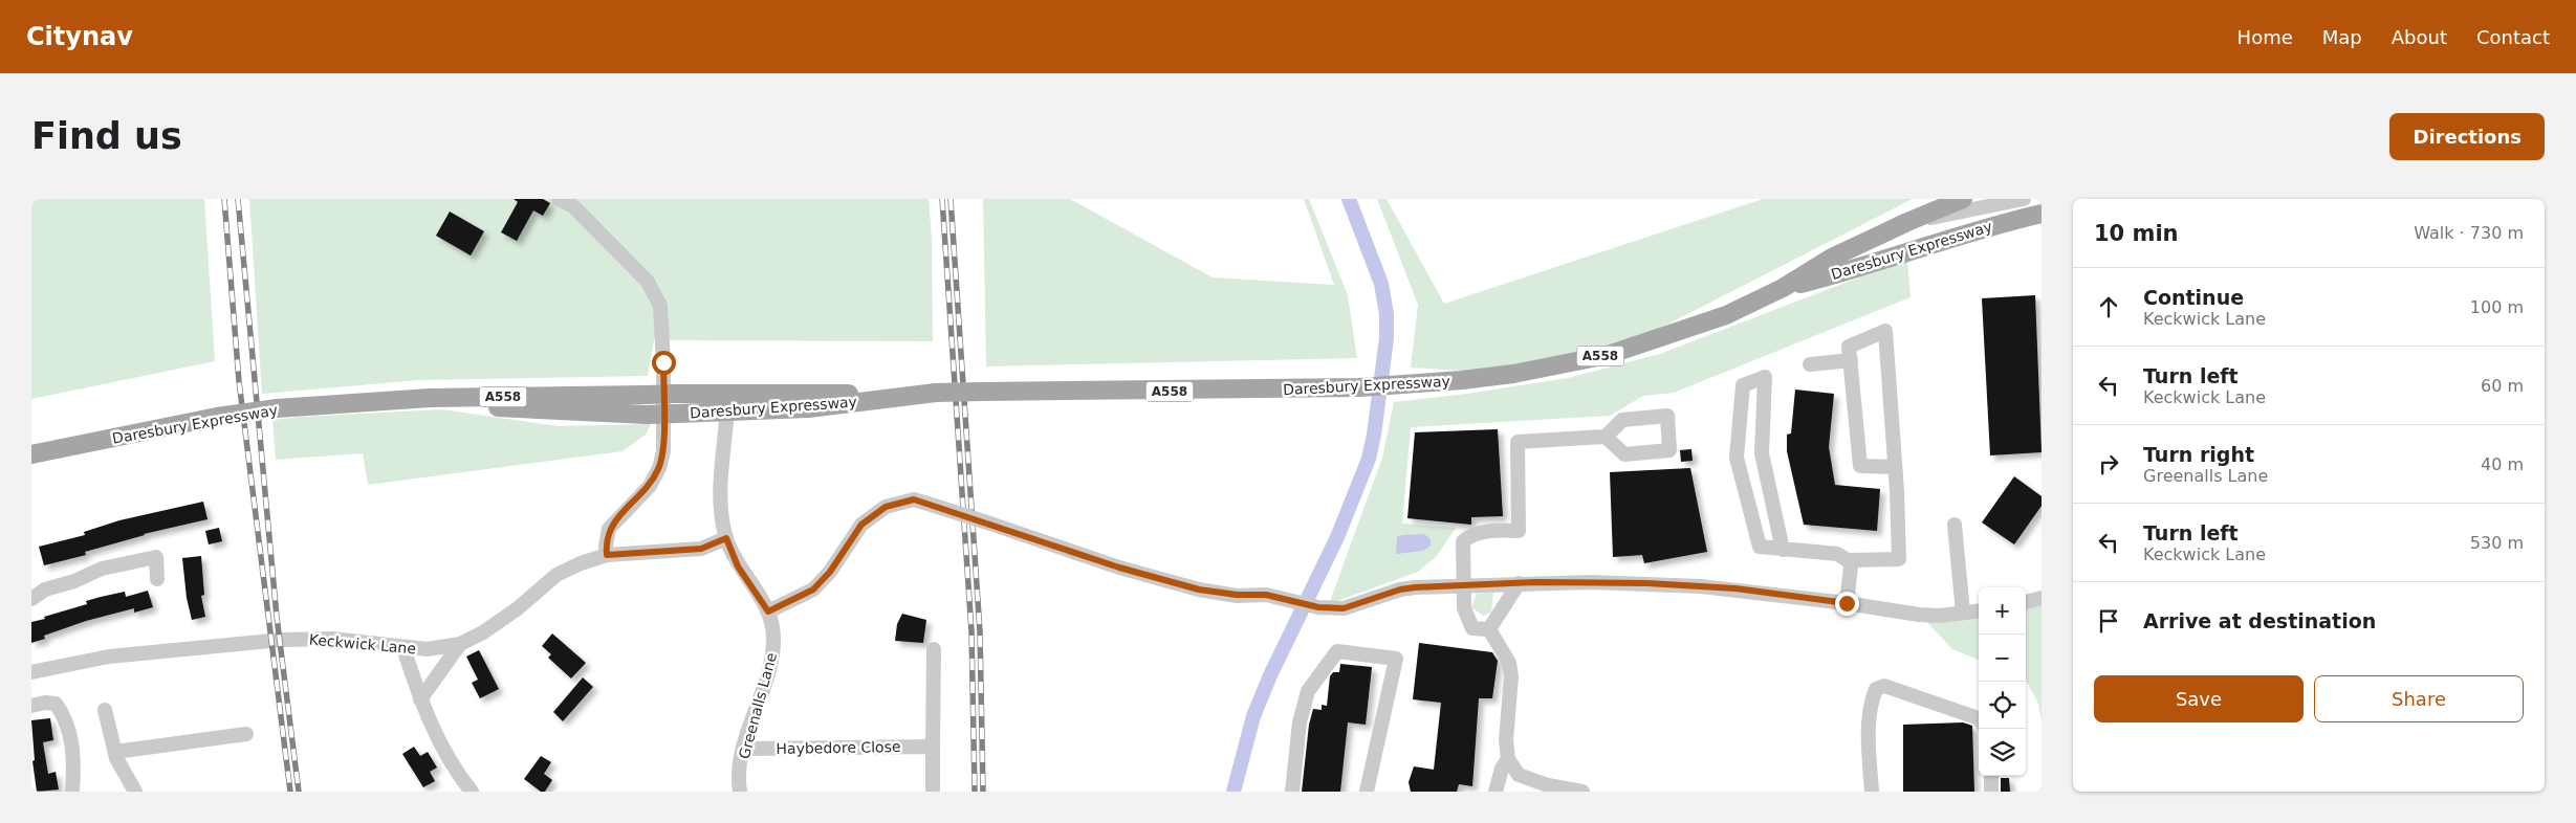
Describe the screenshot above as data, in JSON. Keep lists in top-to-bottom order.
{
  "streets": {
    "main road": ["Daresbury Expressway", "A558"],
    "street": ["Keckwick Lane", "Greenalls Lane", "Haybedore Close"]
  },
  "crossings": [
    ["Keckwick Lane", "Greenalls Lane"],
    ["Greenalls Lane", "Haybedore Close"]
  ],
  "page": {
    "header": "Citynav",
    "nav": [
      "Home",
      "Map",
      "About",
      "Contact"
    ],
    "buttons": [
      "Directions",
      ["Save", "Share"]
    ],
    "title": "Find us",
    "heading": ["10 min", "Walk · 730 m"],
    "list": [
      ["Continue", "Keckwick Lane", "100 m"],
      ["Turn left", "Keckwick Lane", "60 m"],
      ["Turn right", "Greenalls Lane", "40 m"],
      ["Turn left", "Keckwick Lane", "530 m"],
      "Arrive at destination"
    ],
    "map_buttons": ["+", "−"]
  }
}
